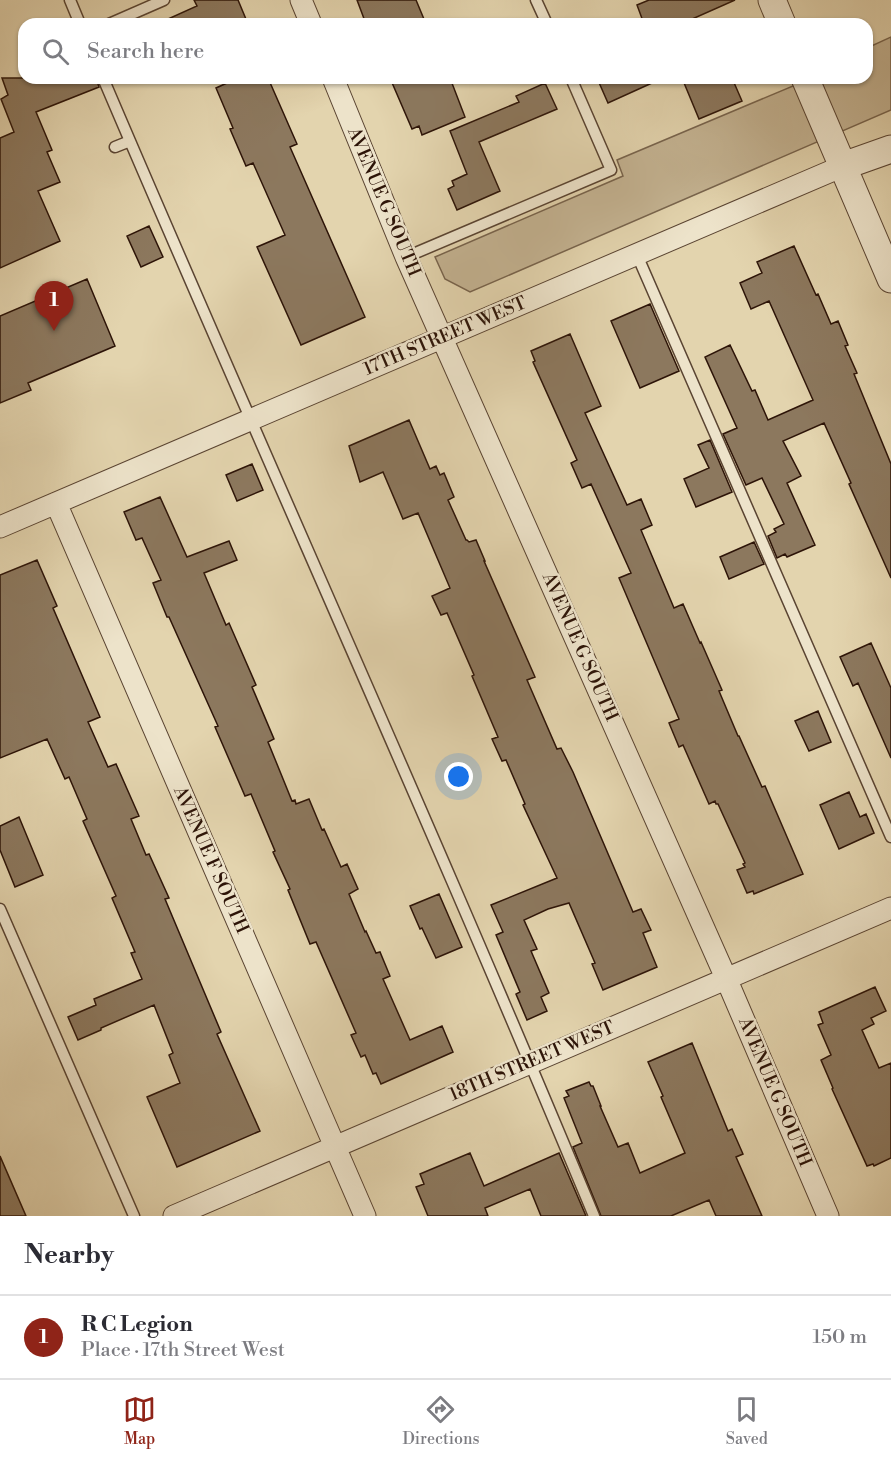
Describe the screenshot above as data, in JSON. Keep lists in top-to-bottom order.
{
  "streets": {
    "street": [
      "AVENUE G SOUTH",
      "17TH STREET WEST",
      "AVENUE F SOUTH",
      "18TH STREET WEST"
    ]
  },
  "crossings": [
    ["AVENUE G SOUTH", "17TH STREET WEST"],
    ["AVENUE G SOUTH", "18TH STREET WEST"],
    ["17TH STREET WEST", "AVENUE F SOUTH"],
    ["AVENUE F SOUTH", "18TH STREET WEST"]
  ],
  "page": {
    "search": "Search here",
    "pins": "1",
    "heading": "Nearby",
    "list": [
      {
        "mark": "1",
        "name": "R C Legion",
        "note": "Place · 17th Street West",
        "value": "150 m"
      }
    ],
    "nav": ["Map", "Directions", "Saved"]
  }
}
